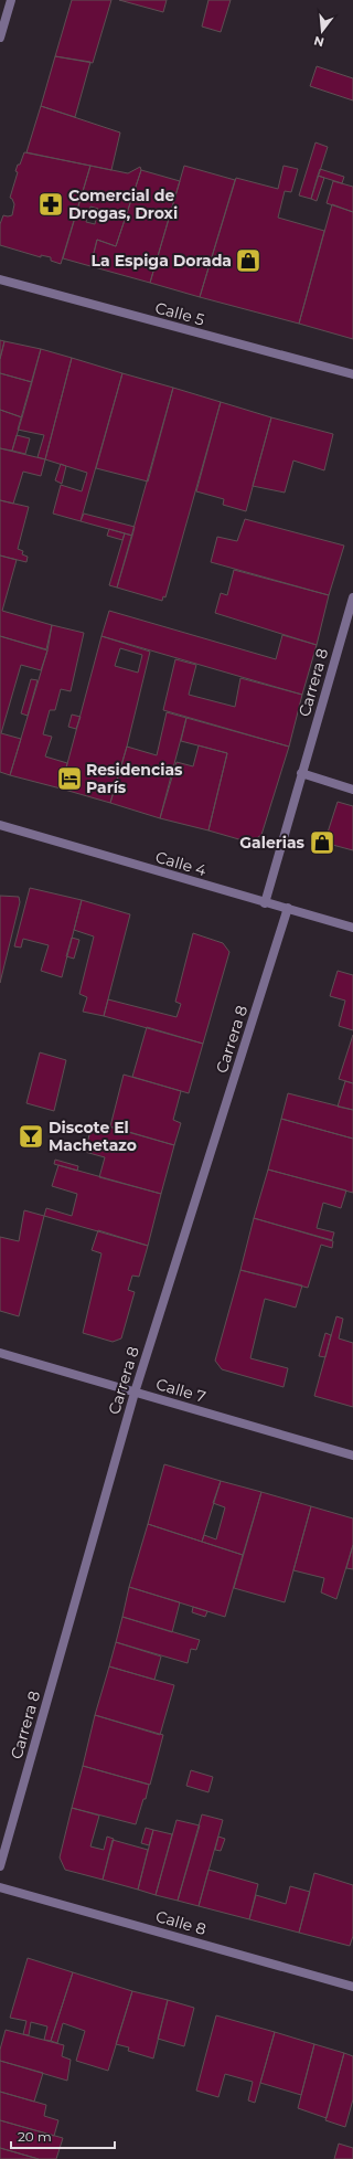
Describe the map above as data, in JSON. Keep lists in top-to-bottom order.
{
  "streets": {
    "street": [
      "Calle 5",
      "Carrera 8",
      "Calle 4",
      "Calle 7",
      "Calle 8"
    ]
  },
  "crossings": [
    ["Carrera 8", "Calle 4"],
    ["Carrera 8", "Calle 7"]
  ],
  "places": {
    "pharmacy": ["Comercial de Drogas, Droxi"],
    "shop": ["La Espiga Dorada", "Galerias"],
    "hotel": ["Residencias París"],
    "bar": ["Discote El Machetazo"]
  },
  "scale_bar": "20 m",
  "north": "bottom"
}
